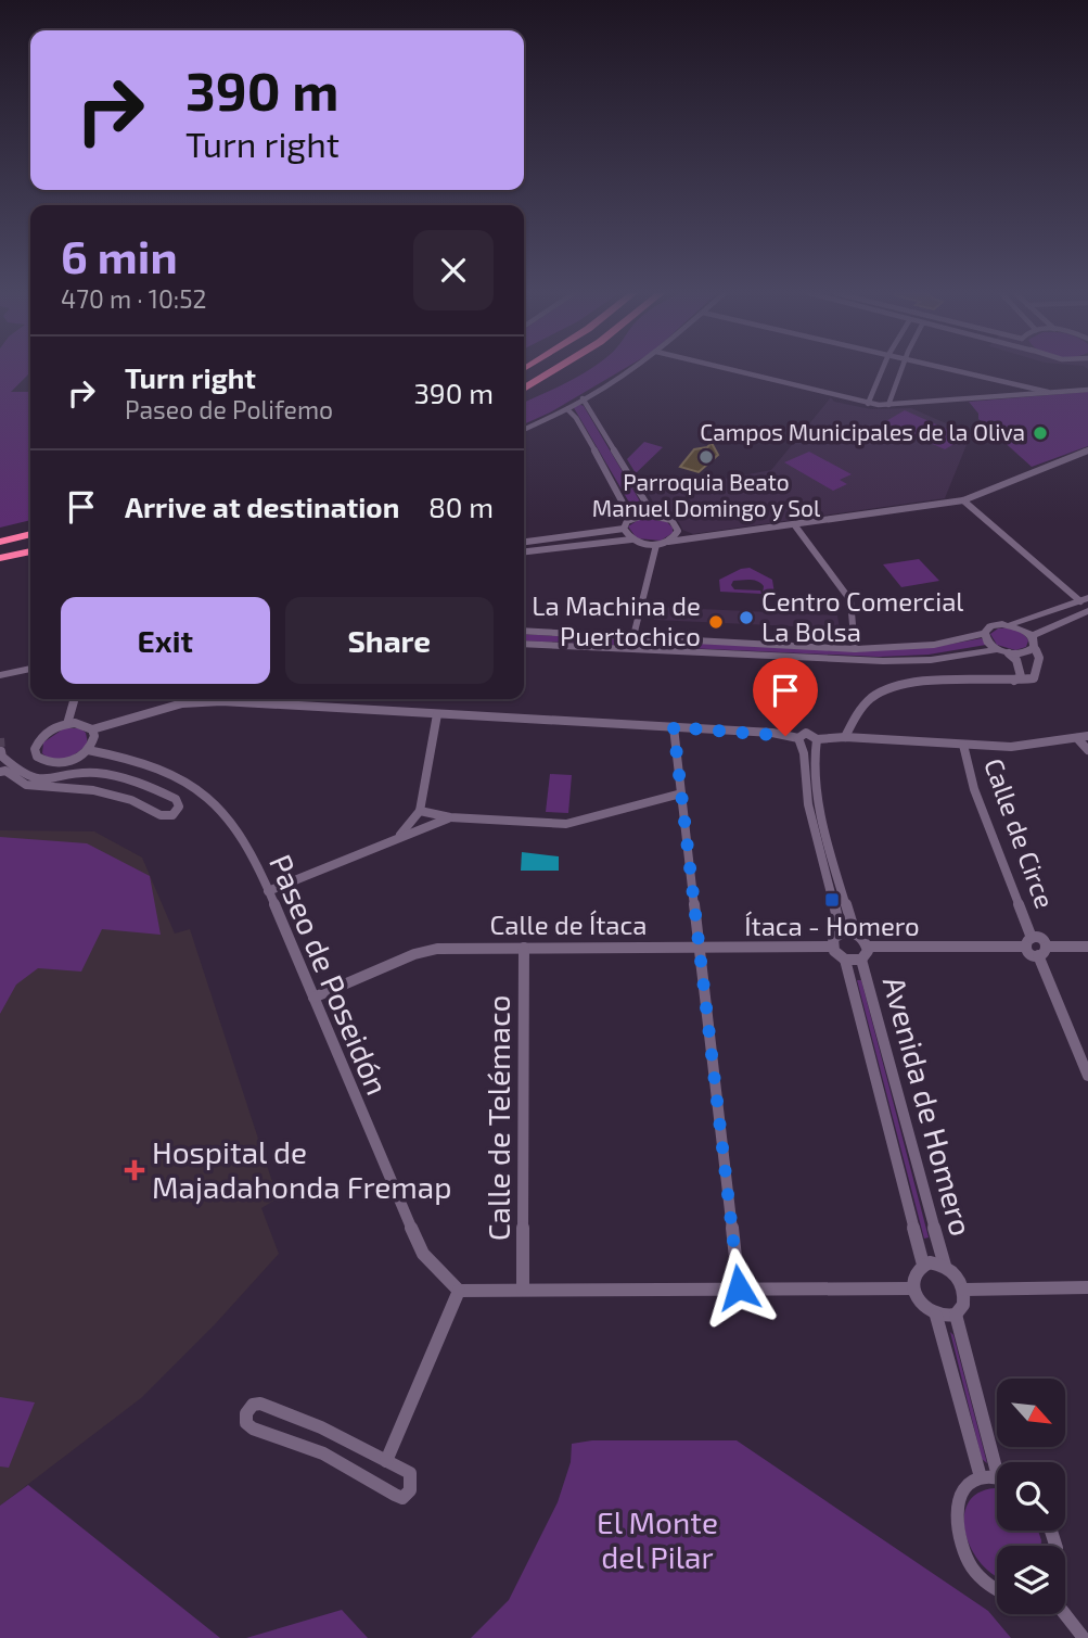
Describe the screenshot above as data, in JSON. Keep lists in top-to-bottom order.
{
  "streets": {
    "street": [
      "Calle de Circe",
      "Calle de Ítaca",
      "Paseo de Poseidón",
      "Avenida de Homero",
      "Calle de Telémaco"
    ]
  },
  "crossings": [
    ["Calle de Ítaca", "Paseo de Poseidón"],
    ["Calle de Ítaca", "Avenida de Homero"],
    ["Calle de Ítaca", "Calle de Telémaco"]
  ],
  "parks": ["El Monte del Pilar"],
  "places": {
    "other": [
      "Campos Municipales de la Oliva",
      "Parroquia Beato Manuel Domingo y Sol",
      "Centro Comercial La Bolsa",
      "La Machina de Puertochico"
    ],
    "transit": ["Ítaca - Homero"],
    "health": ["Hospital de Majadahonda Fremap"]
  },
  "north": "bottom right",
  "page": {
    "turn": ["390 m", "Turn right"],
    "heading": ["6 min", "470 m · 10:52"],
    "list": [
      {
        "name": "Turn right",
        "note": "Paseo de Polifemo",
        "value": "390 m"
      },
      {
        "name": "Arrive at destination",
        "value": "80 m"
      }
    ],
    "buttons": ["Exit", "Share"]
  }
}
